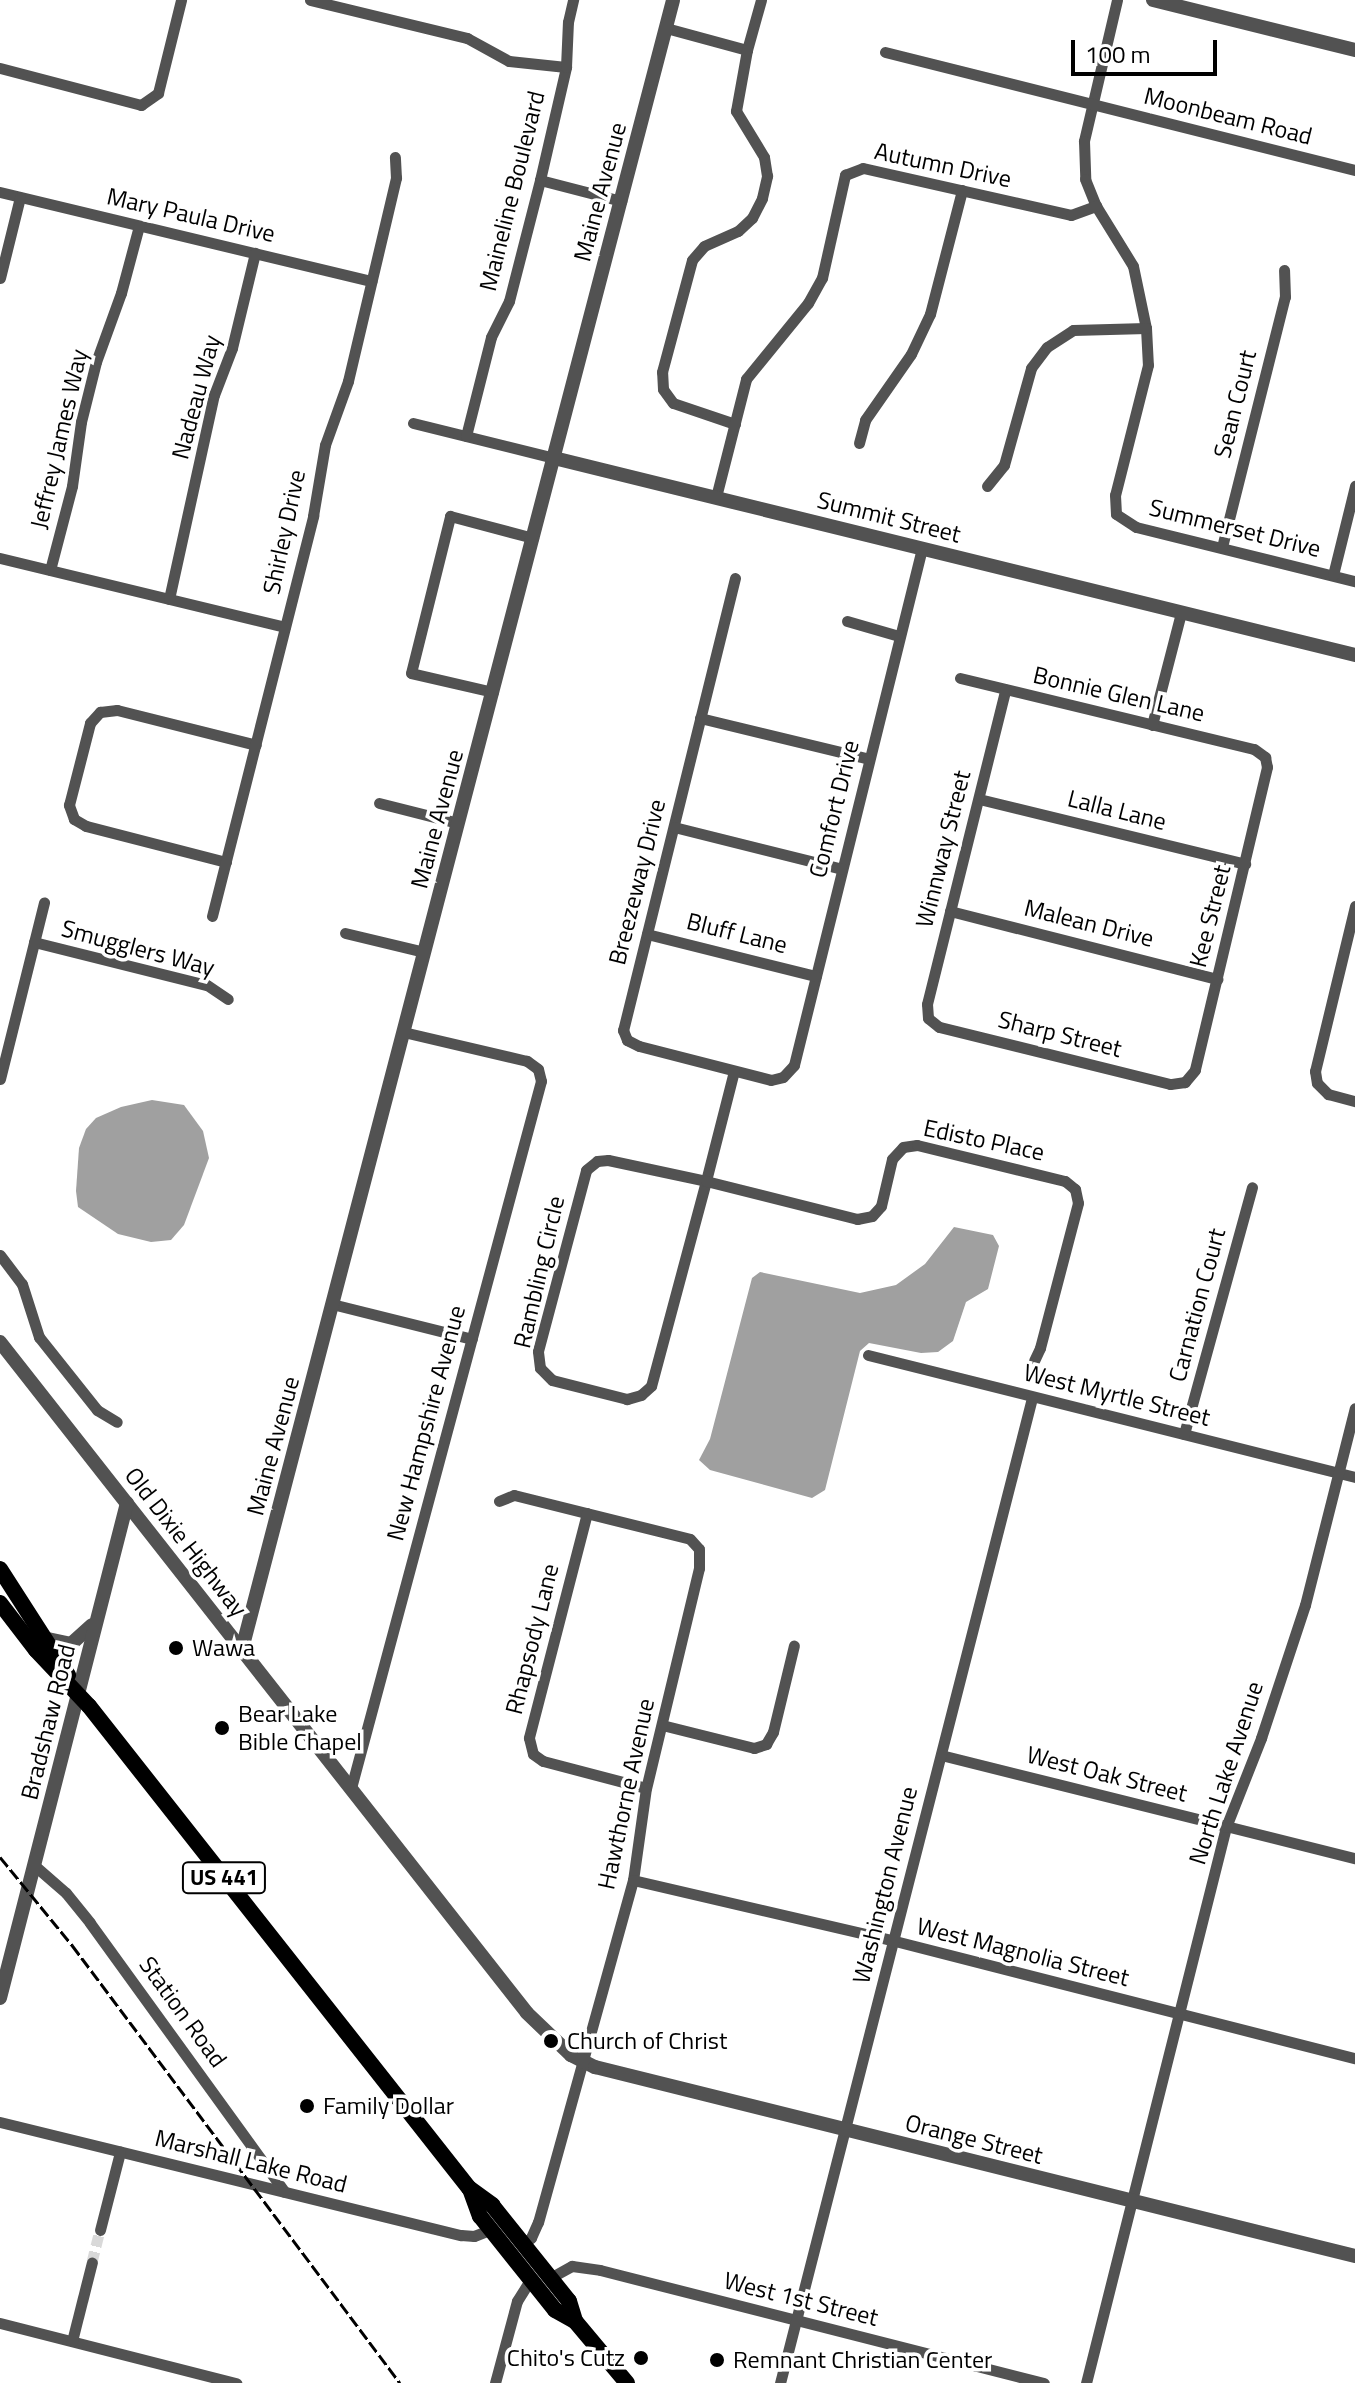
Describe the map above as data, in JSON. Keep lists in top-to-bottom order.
{
  "streets": {
    "main road": ["US 441"],
    "street": [
      "Moonbeam Road",
      "Autumn Drive",
      "Maineline Boulevard",
      "Maine Avenue",
      "Mary Paula Drive",
      "Nadeau Way",
      "Sean Court",
      "Jeffrey James Way",
      "Summit Street",
      "Summerset Drive",
      "Shirley Drive",
      "Bonnie Glen Lane",
      "Comfort Drive",
      "Lalla Lane",
      "Winnway Street",
      "Breezeway Drive",
      "Kee Street",
      "Malean Drive",
      "Bluff Lane",
      "Smugglers Way",
      "Sharp Street",
      "Edisto Place",
      "Rambling Circle",
      "Carnation Court",
      "West Myrtle Street",
      "New Hampshire Avenue",
      "Old Dixie Highway",
      "Rhapsody Lane",
      "Bradshaw Road",
      "North Lake Avenue",
      "West Oak Street",
      "Hawthorne Avenue",
      "Washington Avenue",
      "West Magnolia Street",
      "Station Road",
      "Orange Street",
      "Marshall Lake Road",
      "West 1st Street"
    ]
  },
  "crossings": [
    ["Moonbeam Road", "Summerset Drive"],
    ["Autumn Drive", "Summit Street"],
    ["Autumn Drive", "Summerset Drive"],
    ["Maineline Boulevard", "Summit Street"],
    ["Maine Avenue", "Summit Street"],
    ["Maine Avenue", "New Hampshire Avenue"],
    ["Maine Avenue", "Old Dixie Highway"],
    ["Mary Paula Drive", "Nadeau Way"],
    ["Mary Paula Drive", "Jeffrey James Way"],
    ["Mary Paula Drive", "Shirley Drive"],
    ["Sean Court", "Summerset Drive"],
    ["Summit Street", "Comfort Drive"],
    ["Bonnie Glen Lane", "Winnway Street"],
    ["Bonnie Glen Lane", "Kee Street"],
    ["Comfort Drive", "Breezeway Drive"],
    ["Comfort Drive", "Bluff Lane"],
    ["Lalla Lane", "Winnway Street"],
    ["Lalla Lane", "Kee Street"],
    ["Winnway Street", "Malean Drive"],
    ["Winnway Street", "Sharp Street"],
    ["Breezeway Drive", "Bluff Lane"],
    ["Breezeway Drive", "Rambling Circle"],
    ["Kee Street", "Malean Drive"],
    ["Kee Street", "Sharp Street"],
    ["Edisto Place", "Rambling Circle"],
    ["Carnation Court", "West Myrtle Street"],
    ["West Myrtle Street", "North Lake Avenue"],
    ["West Myrtle Street", "Washington Avenue"],
    ["New Hampshire Avenue", "Old Dixie Highway"],
    ["Old Dixie Highway", "Bradshaw Road"],
    ["Old Dixie Highway", "Hawthorne Avenue"],
    ["Old Dixie Highway", "Orange Street"],
    ["Rhapsody Lane", "Hawthorne Avenue"],
    ["Bradshaw Road", "US 441"],
    ["Bradshaw Road", "Station Road"],
    ["North Lake Avenue", "West Oak Street"],
    ["North Lake Avenue", "West Magnolia Street"],
    ["North Lake Avenue", "Orange Street"],
    ["West Oak Street", "Washington Avenue"],
    ["Hawthorne Avenue", "US 441"],
    ["Hawthorne Avenue", "West Magnolia Street"],
    ["Hawthorne Avenue", "Orange Street"],
    ["US 441", "Marshall Lake Road"],
    ["US 441", "West 1st Street"],
    ["Washington Avenue", "West Magnolia Street"],
    ["Washington Avenue", "Orange Street"],
    ["Washington Avenue", "West 1st Street"],
    ["Station Road", "Marshall Lake Road"]
  ],
  "places": [
    "Wawa",
    "Bear Lake Bible Chapel",
    "Church of Christ",
    "Family Dollar",
    "Chito's Cutz",
    "Remnant Christian Center"
  ],
  "scale_bar": "100 m"
}
